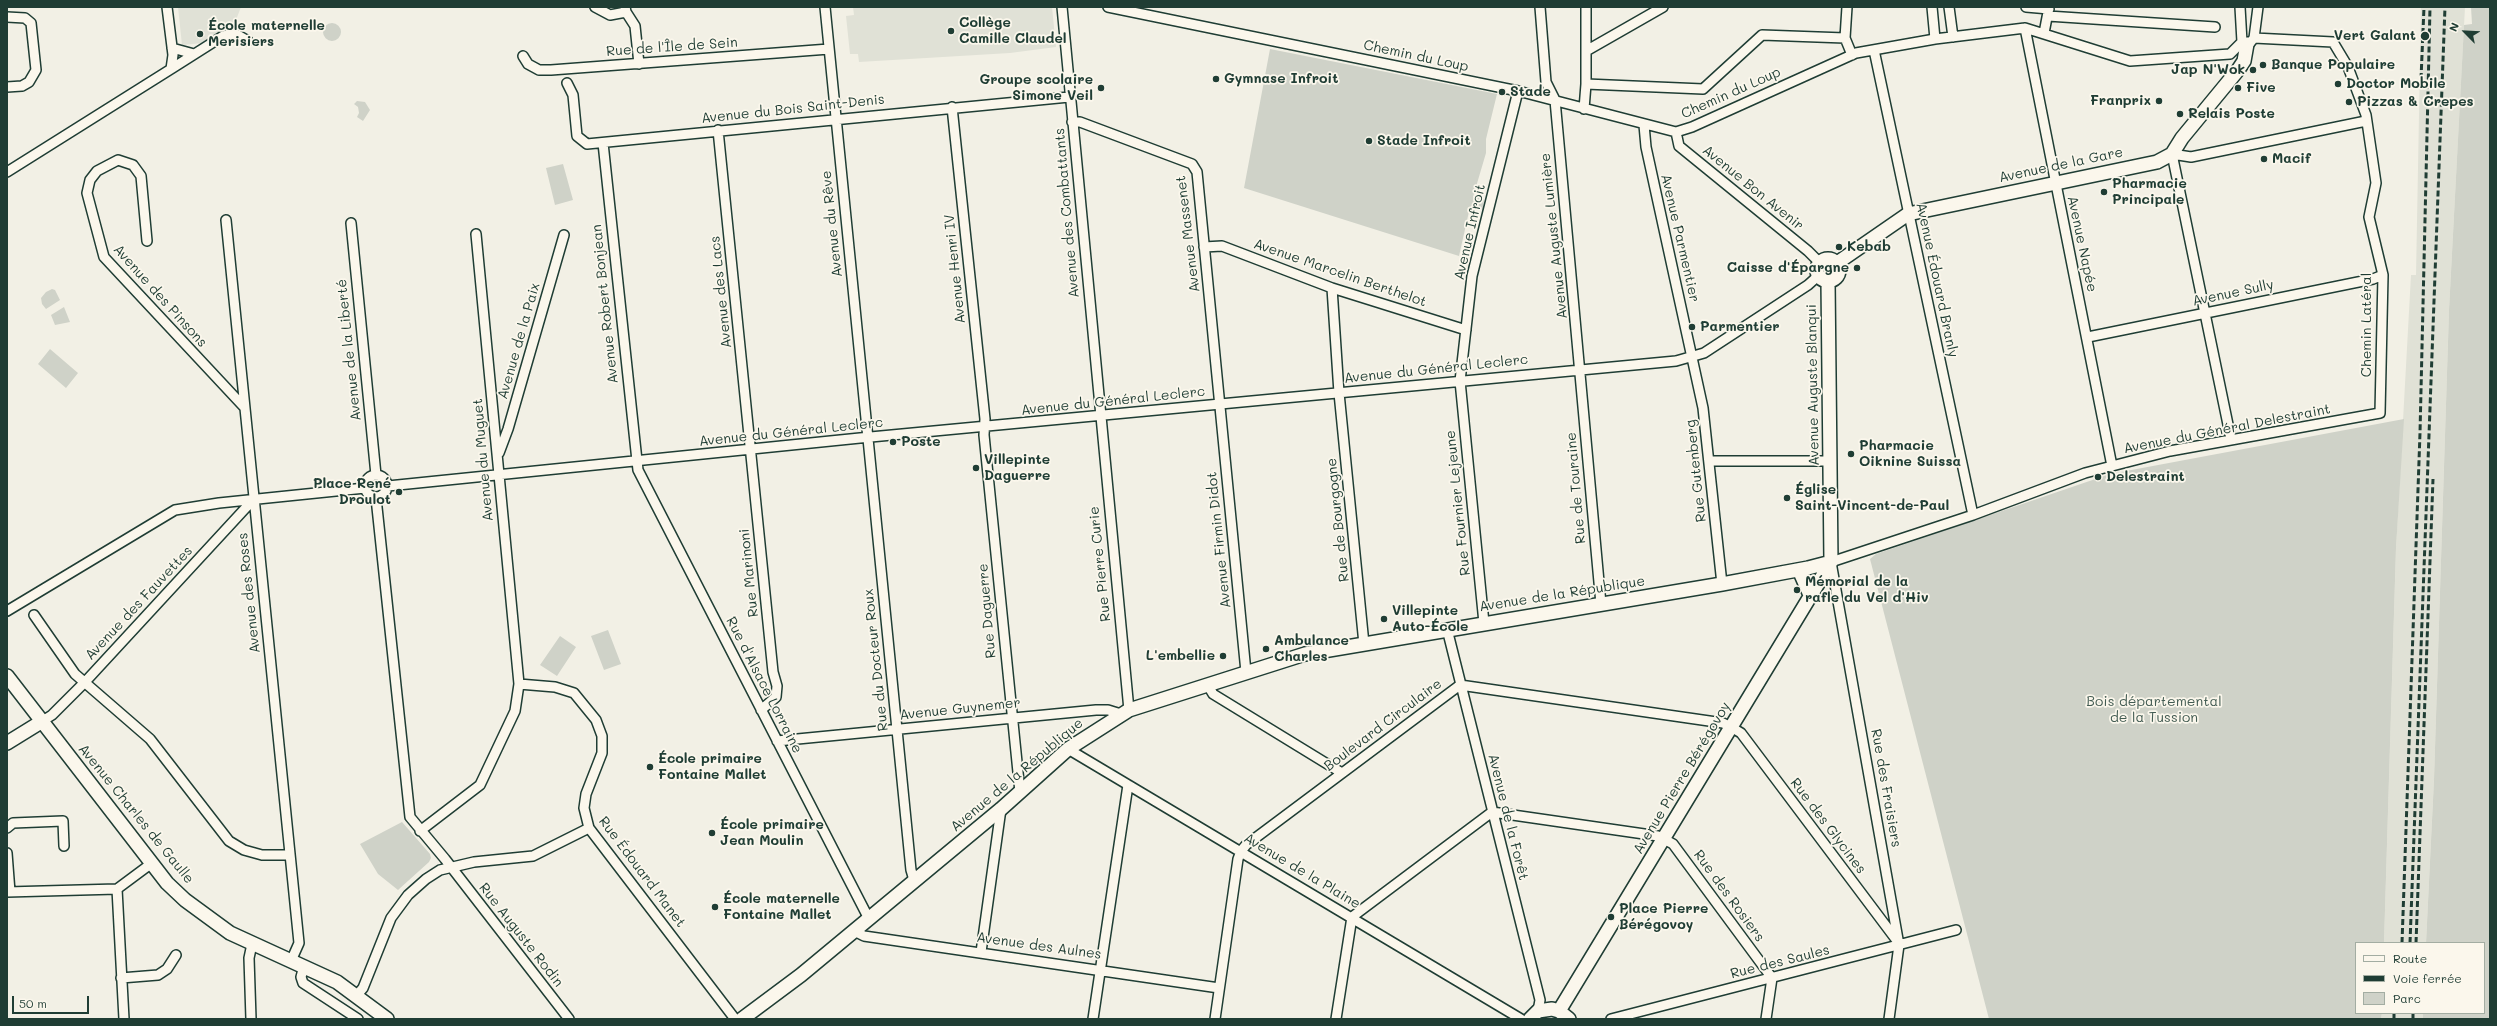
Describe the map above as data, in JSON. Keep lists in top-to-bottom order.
{
  "streets": {
    "street": [
      "Rue de l'Île de Sein",
      "Chemin du Loup",
      "Avenue du Bois Saint-Denis",
      "Avenue de la Gare",
      "Avenue Bon Avenir",
      "Avenue des Combattants",
      "Avenue du Rêve",
      "Avenue Infroit",
      "Avenue Massenet",
      "Avenue Auguste Lumière",
      "Avenue Parmentier",
      "Avenue Napée",
      "Avenue Henri IV",
      "Avenue Marcelin Berthelot",
      "Avenue Édouard Branly",
      "Avenue des Lacs",
      "Avenue Sully",
      "Avenue des Pinsons",
      "Avenue Robert Bonjean",
      "Chemin Latéral",
      "Avenue de la Paix",
      "Avenue de la Liberté",
      "Avenue du Général Leclerc",
      "Avenue Auguste Blanqui",
      "Avenue du Général Delestraint",
      "Avenue du Muguet",
      "Rue Gutenberg",
      "Rue de Touraine",
      "Rue Fournier Lejeune",
      "Rue de Bourgogne",
      "Avenue Firmin Didot",
      "Rue Pierre Curie",
      "Rue Marinoni",
      "Avenue des Roses",
      "Avenue de la République",
      "Avenue des Fauvettes",
      "Rue Daguerre",
      "Rue du Docteur Roux",
      "Rue d'Alsace Lorraine",
      "Avenue Guynemer",
      "Boulevard Circulaire",
      "Avenue Pierre Bérégovoy",
      "Rue des Fraisiers",
      "Avenue Charles de Gaulle",
      "Avenue de la Forêt",
      "Rue des Glycines",
      "Avenue de la Plaine",
      "Rue Édouard Manet",
      "Rue des Rosiers",
      "Rue Auguste Rodin",
      "Avenue des Aulnes",
      "Rue des Saules"
    ]
  },
  "crossings": [
    ["Rue de l'Île de Sein", "Avenue du Rêve"],
    ["Chemin du Loup", "Avenue Bon Avenir"],
    ["Chemin du Loup", "Avenue Infroit"],
    ["Chemin du Loup", "Avenue Auguste Lumière"],
    ["Chemin du Loup", "Avenue Parmentier"],
    ["Chemin du Loup", "Avenue Napée"],
    ["Chemin du Loup", "Avenue Édouard Branly"],
    ["Chemin du Loup", "Chemin Latéral"],
    ["Avenue du Bois Saint-Denis", "Avenue des Combattants"],
    ["Avenue du Bois Saint-Denis", "Avenue du Rêve"],
    ["Avenue du Bois Saint-Denis", "Avenue Henri IV"],
    ["Avenue du Bois Saint-Denis", "Avenue des Lacs"],
    ["Avenue du Bois Saint-Denis", "Avenue Robert Bonjean"],
    ["Avenue de la Gare", "Avenue Bon Avenir"],
    ["Avenue de la Gare", "Avenue Napée"],
    ["Avenue de la Gare", "Avenue Édouard Branly"],
    ["Avenue de la Gare", "Avenue du Général Leclerc"],
    ["Avenue de la Gare", "Avenue Auguste Blanqui"],
    ["Avenue Bon Avenir", "Avenue du Général Leclerc"],
    ["Avenue Bon Avenir", "Avenue Auguste Blanqui"],
    ["Avenue des Combattants", "Avenue Massenet"],
    ["Avenue des Combattants", "Avenue du Général Leclerc"],
    ["Avenue des Combattants", "Rue Pierre Curie"],
    ["Avenue du Rêve", "Avenue du Général Leclerc"],
    ["Avenue du Rêve", "Rue du Docteur Roux"],
    ["Avenue Infroit", "Avenue Marcelin Berthelot"],
    ["Avenue Infroit", "Avenue du Général Leclerc"],
    ["Avenue Infroit", "Rue Fournier Lejeune"],
    ["Avenue Massenet", "Avenue Marcelin Berthelot"],
    ["Avenue Massenet", "Avenue du Général Leclerc"],
    ["Avenue Massenet", "Avenue Firmin Didot"],
    ["Avenue Auguste Lumière", "Avenue du Général Leclerc"],
    ["Avenue Auguste Lumière", "Rue de Touraine"],
    ["Avenue Parmentier", "Avenue du Général Leclerc"],
    ["Avenue Parmentier", "Rue Gutenberg"],
    ["Avenue Napée", "Avenue Sully"],
    ["Avenue Napée", "Avenue du Général Delestraint"],
    ["Avenue Henri IV", "Avenue du Général Leclerc"],
    ["Avenue Henri IV", "Rue Daguerre"],
    ["Avenue Marcelin Berthelot", "Rue de Bourgogne"],
    ["Avenue Édouard Branly", "Avenue du Général Delestraint"],
    ["Avenue des Lacs", "Avenue du Général Leclerc"],
    ["Avenue des Lacs", "Rue Marinoni"],
    ["Avenue Sully", "Chemin Latéral"],
    ["Avenue des Pinsons", "Avenue des Roses"],
    ["Avenue Robert Bonjean", "Avenue du Général Leclerc"],
    ["Avenue Robert Bonjean", "Rue d'Alsace Lorraine"],
    ["Chemin Latéral", "Avenue du Général Delestraint"],
    ["Avenue de la Paix", "Avenue du Muguet"],
    ["Avenue de la Liberté", "Avenue du Général Leclerc"],
    ["Avenue de la Liberté", "Rue Auguste Rodin"],
    ["Avenue du Général Leclerc", "Avenue Auguste Blanqui"],
    ["Avenue du Général Leclerc", "Avenue du Muguet"],
    ["Avenue du Général Leclerc", "Rue Gutenberg"],
    ["Avenue du Général Leclerc", "Rue de Touraine"],
    ["Avenue du Général Leclerc", "Rue Fournier Lejeune"],
    ["Avenue du Général Leclerc", "Rue de Bourgogne"],
    ["Avenue du Général Leclerc", "Avenue Firmin Didot"],
    ["Avenue du Général Leclerc", "Rue Pierre Curie"],
    ["Avenue du Général Leclerc", "Rue Marinoni"],
    ["Avenue du Général Leclerc", "Rue Daguerre"],
    ["Avenue du Général Leclerc", "Rue du Docteur Roux"],
    ["Avenue du Général Leclerc", "Rue d'Alsace Lorraine"],
    ["Avenue du Général Leclerc", "Rue Auguste Rodin"],
    ["Avenue Auguste Blanqui", "Avenue du Général Delestraint"],
    ["Avenue Auguste Blanqui", "Avenue de la République"],
    ["Avenue Auguste Blanqui", "Avenue Pierre Bérégovoy"],
    ["Avenue Auguste Blanqui", "Rue des Fraisiers"],
    ["Avenue du Général Delestraint", "Avenue de la République"],
    ["Avenue du Général Delestraint", "Avenue Pierre Bérégovoy"],
    ["Avenue du Général Delestraint", "Rue des Fraisiers"],
    ["Avenue du Muguet", "Rue Édouard Manet"],
    ["Avenue du Muguet", "Rue Auguste Rodin"],
    ["Rue Gutenberg", "Avenue de la République"],
    ["Rue de Touraine", "Avenue de la République"],
    ["Rue Fournier Lejeune", "Avenue de la République"],
    ["Rue de Bourgogne", "Avenue de la République"],
    ["Avenue Firmin Didot", "Avenue de la République"],
    ["Rue Pierre Curie", "Avenue de la République"],
    ["Rue Pierre Curie", "Avenue Guynemer"],
    ["Rue Marinoni", "Rue d'Alsace Lorraine"],
    ["Avenue des Roses", "Avenue des Fauvettes"],
    ["Avenue des Roses", "Avenue Charles de Gaulle"],
    ["Avenue de la République", "Rue Daguerre"],
    ["Avenue de la République", "Rue du Docteur Roux"],
    ["Avenue de la République", "Rue d'Alsace Lorraine"],
    ["Avenue de la République", "Avenue Guynemer"],
    ["Avenue de la République", "Avenue Pierre Bérégovoy"],
    ["Avenue de la République", "Rue des Fraisiers"],
    ["Avenue de la République", "Avenue de la Forêt"],
    ["Avenue de la République", "Avenue de la Plaine"],
    ["Avenue de la République", "Avenue des Aulnes"],
    ["Avenue des Fauvettes", "Avenue Charles de Gaulle"],
    ["Rue Daguerre", "Avenue Guynemer"],
    ["Rue du Docteur Roux", "Avenue Guynemer"],
    ["Rue d'Alsace Lorraine", "Avenue Guynemer"],
    ["Boulevard Circulaire", "Avenue Pierre Bérégovoy"],
    ["Boulevard Circulaire", "Avenue de la Forêt"],
    ["Boulevard Circulaire", "Rue des Glycines"],
    ["Boulevard Circulaire", "Avenue de la Plaine"],
    ["Avenue Pierre Bérégovoy", "Rue des Fraisiers"],
    ["Avenue Pierre Bérégovoy", "Rue des Glycines"],
    ["Avenue Pierre Bérégovoy", "Rue des Rosiers"],
    ["Rue des Fraisiers", "Rue des Glycines"],
    ["Rue des Fraisiers", "Rue des Saules"],
    ["Rue des Glycines", "Rue des Saules"],
    ["Rue des Rosiers", "Rue des Saules"]
  ],
  "parks": ["Bois départemental de la Tussion"],
  "places": [
    "Collège Camille Claudel",
    "École maternelle Merisiers",
    "Vert Galant",
    "Banque Populaire",
    "Jap N'Wok",
    "Gymnase Infroit",
    "Doctor Mobile",
    "Groupe scolaire Simone Veil",
    "Five",
    "Stade",
    "Franprix",
    "Pizzas & Crepes",
    "Relais Poste",
    "Stade Infroit",
    "Macif",
    "Pharmacie Principale",
    "Kebab",
    "Caisse d'Épargne",
    "Parmentier",
    "Poste",
    "Pharmacie Oiknine Suissa",
    "Villepinte Daguerre",
    "Delestraint",
    "Place René Droulot",
    "Église Saint-Vincent-de-Paul",
    "Mémorial de la rafle du Vel d'Hiv",
    "Villepinte Auto-École",
    "Ambulance Charles",
    "L'embellie",
    "École primaire Fontaine Mallet",
    "École primaire Jean Moulin",
    "École maternelle Fontaine Mallet",
    "Place Pierre Bérégovoy"
  ],
  "legend": ["Route", "Voie ferrée", "Parc"],
  "scale_bar": "50 m",
  "north": "top left"
}
